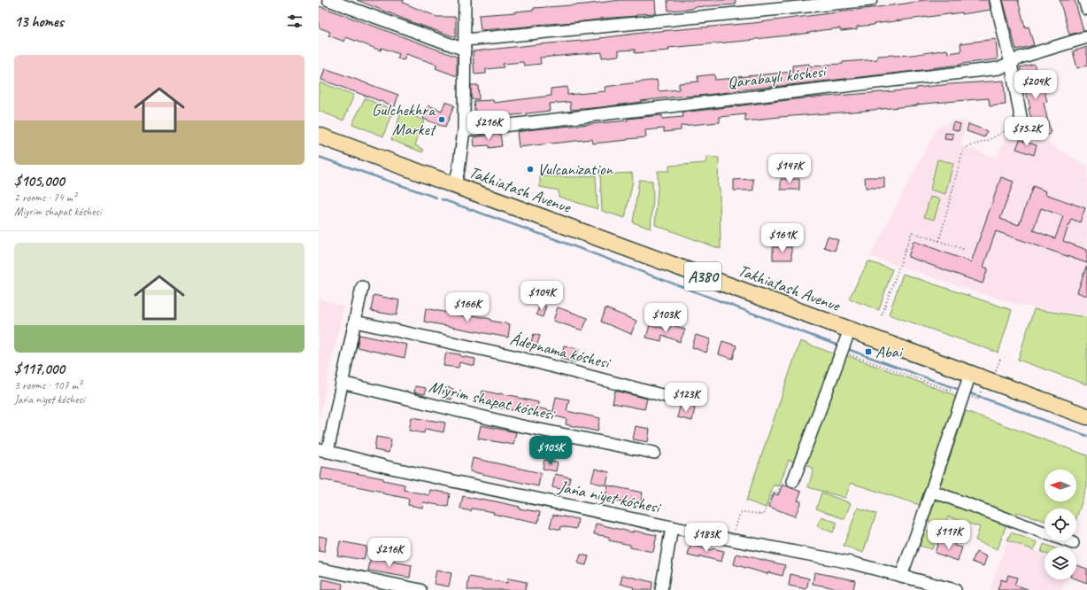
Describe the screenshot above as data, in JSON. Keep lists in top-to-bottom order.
{
  "streets": {
    "highway": ["Takhiatash Avenue", "A380"],
    "street": [
      "Qarabaylı kóshesi",
      "Ádepnama kóshesi",
      "Miyrim shapat kóshesi",
      "Jańa niyet kóshesi"
    ]
  },
  "places": {
    "other": ["Gulchekhra Market", "Vulcanization"],
    "transit": ["Abai"]
  },
  "north": "left",
  "page": {
    "heading": "13 homes",
    "list": [
      {
        "name": "$105,000",
        "note": "2 rooms · 74 m² · Miyrim shapat kóshesi"
      },
      {
        "name": "$117,000",
        "note": "3 rooms · 107 m² · Jańa niyet kóshesi"
      }
    ],
    "price": [
      "$204K",
      "$216K",
      "$75.2K",
      "$147K",
      "$161K",
      "$104K",
      "$166K",
      "$103K",
      "$123K",
      "$105K",
      "$117K",
      "$183K",
      "$216K"
    ]
  }
}
